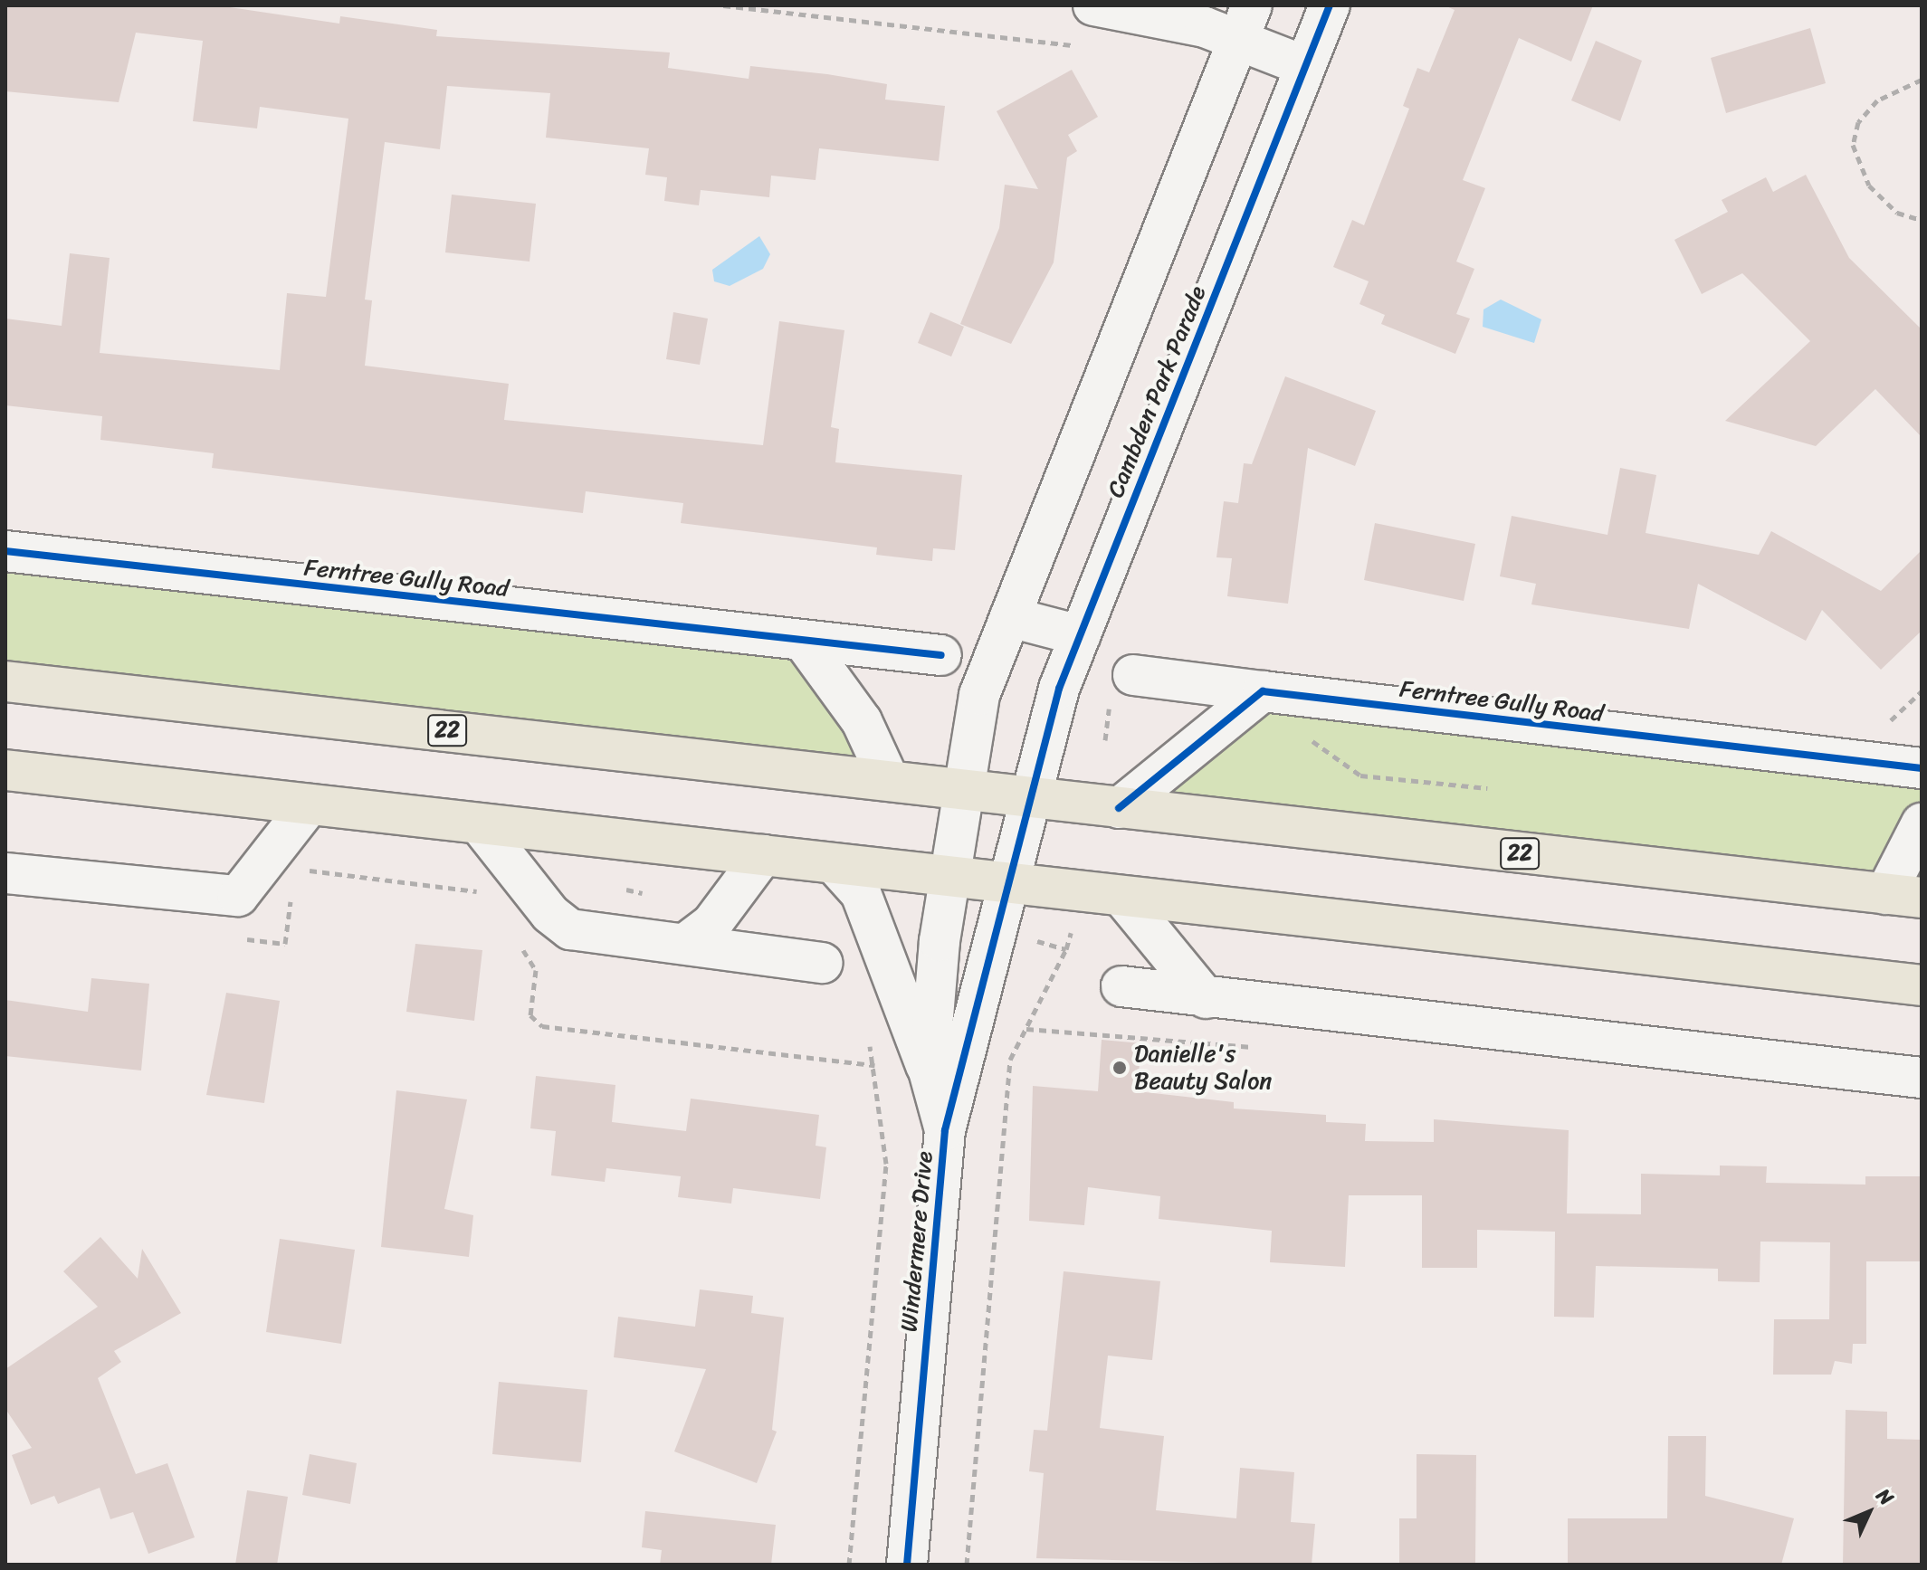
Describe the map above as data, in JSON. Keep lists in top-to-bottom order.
{
  "streets": {
    "main road": ["22"],
    "street": ["Cambden Park Parade", "Ferntree Gully Road", "Windermere Drive"]
  },
  "crossings": [
    ["Cambden Park Parade", "22"],
    ["Cambden Park Parade", "Windermere Drive"],
    ["22", "Windermere Drive"]
  ],
  "places": ["Danielle's Beauty Salon"],
  "north": "top right"
}
